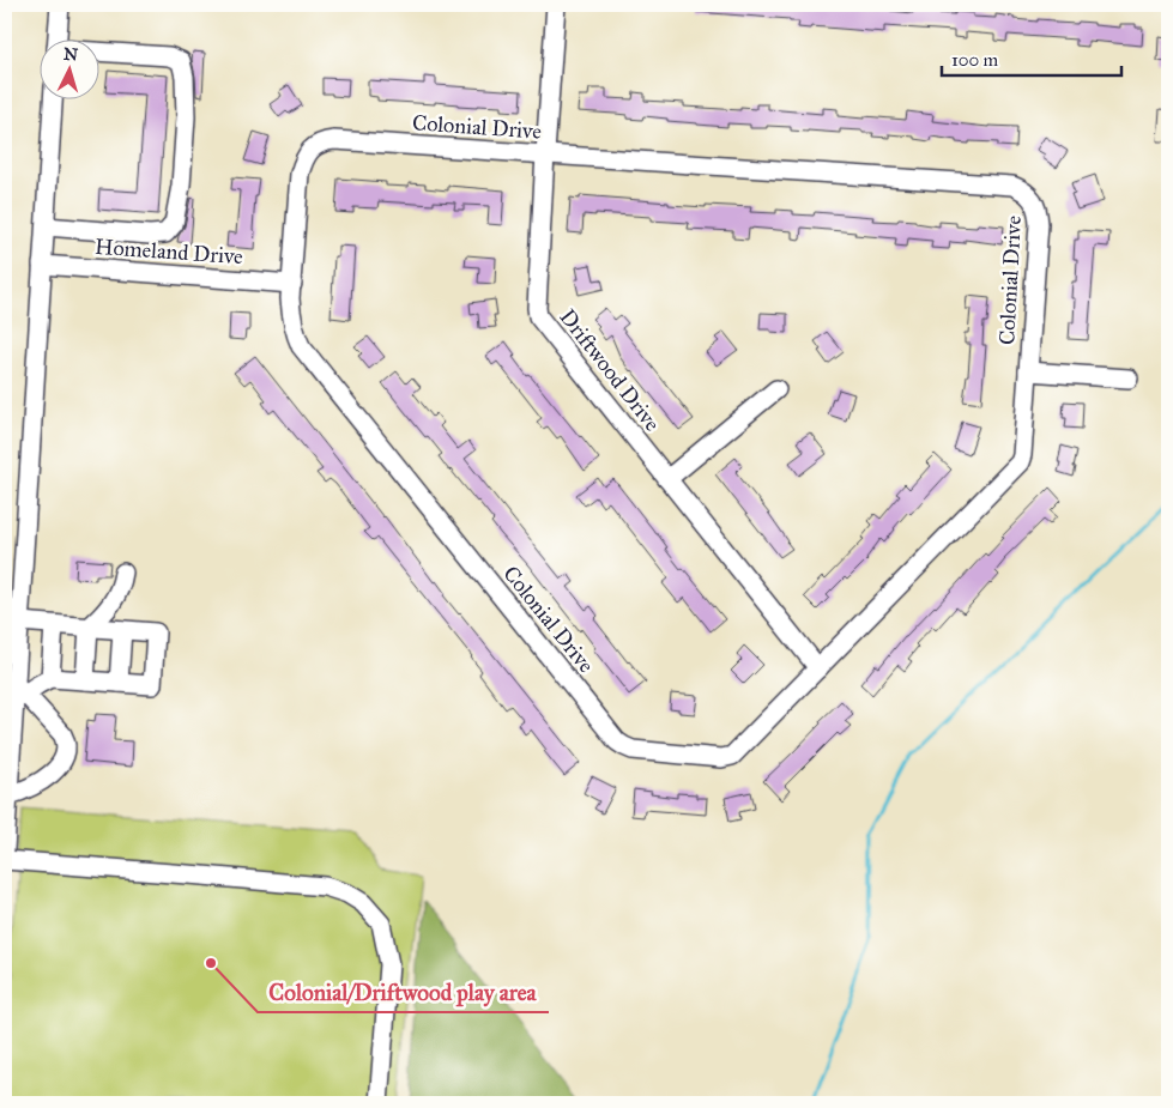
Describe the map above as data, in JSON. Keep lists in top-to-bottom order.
{
  "streets": {
    "street": ["Colonial Drive", "Homeland Drive", "Driftwood Drive"]
  },
  "crossings": [
    ["Colonial Drive", "Homeland Drive"],
    ["Colonial Drive", "Driftwood Drive"]
  ],
  "places": ["Colonial/Driftwood play area"],
  "scale_bar": "100 m",
  "north": "top"
}
